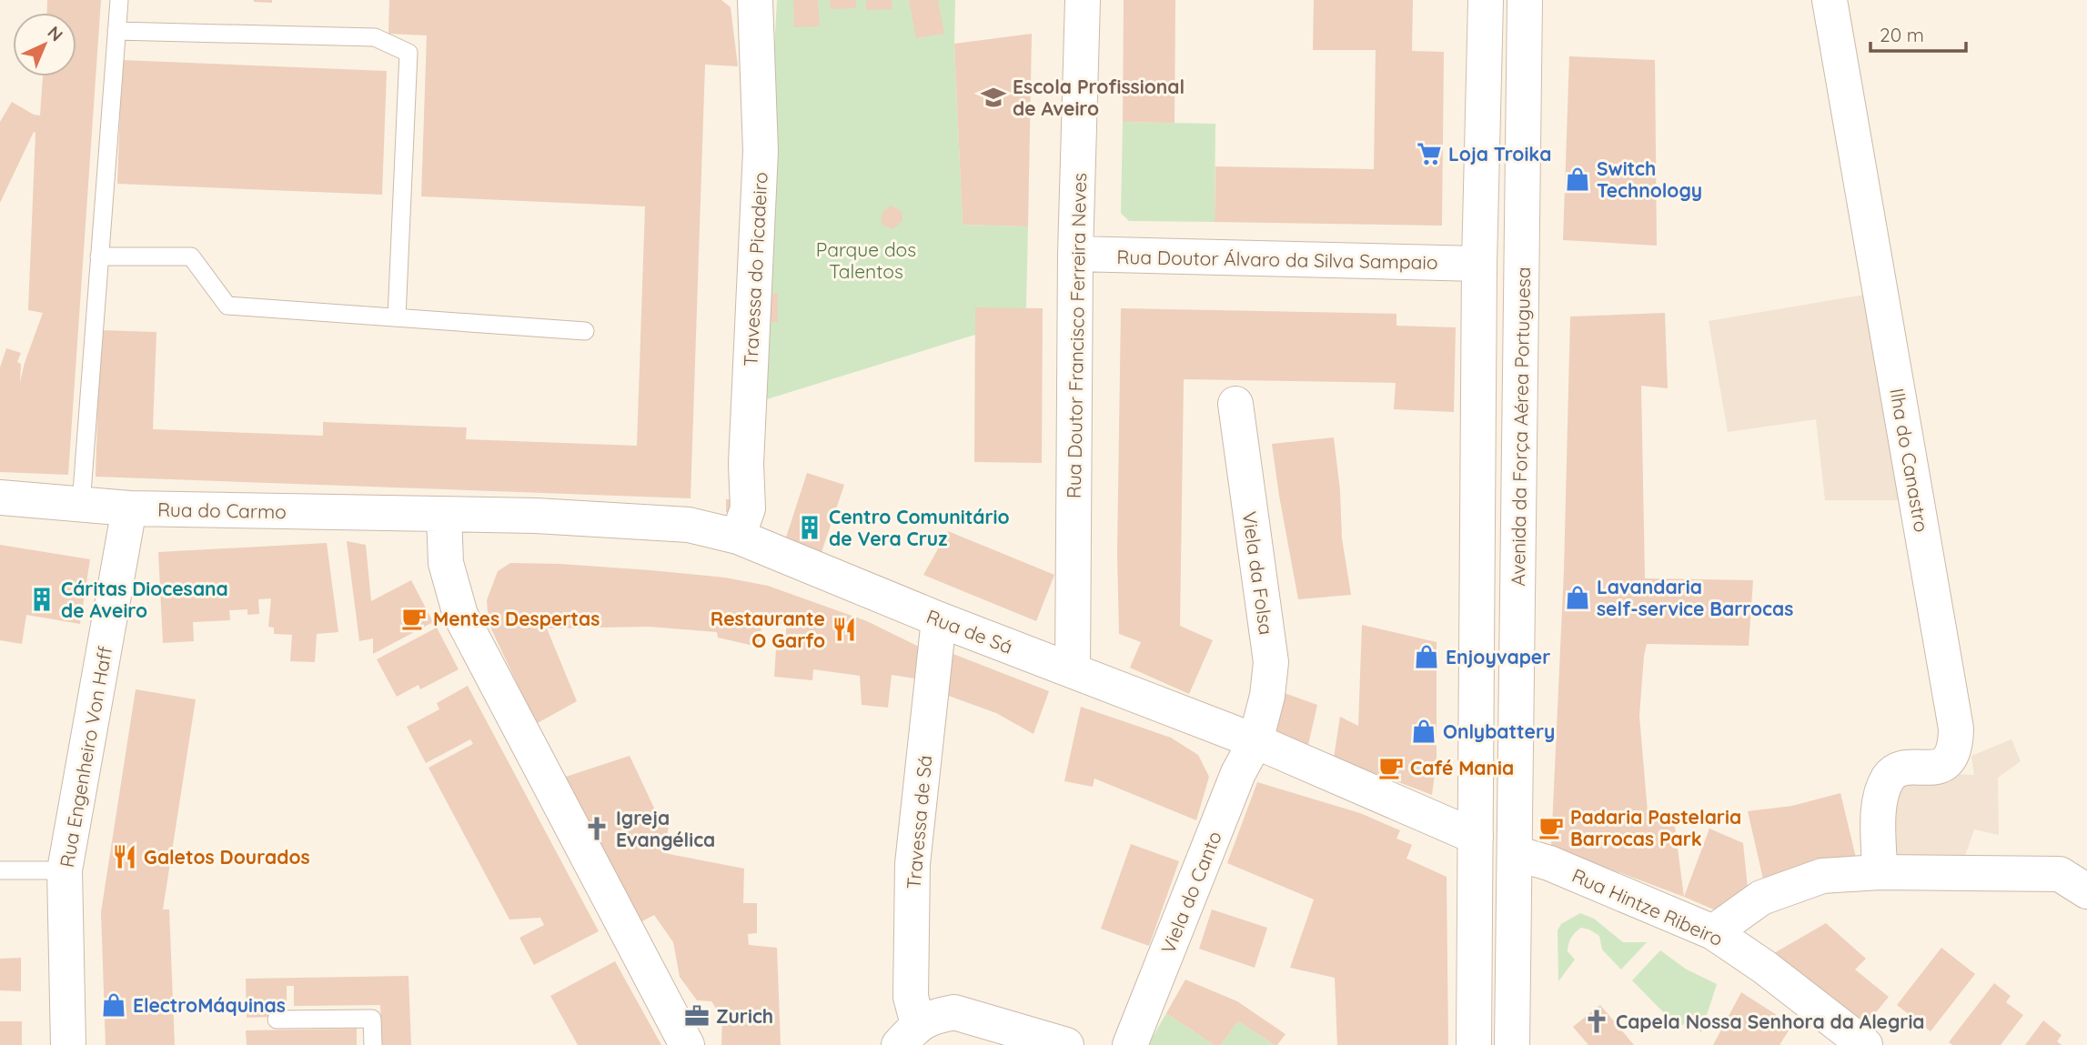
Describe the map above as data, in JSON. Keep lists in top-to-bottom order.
{
  "streets": {
    "street": [
      "Rua Doutor Álvaro da Silva Sampaio",
      "Travessa do Picadeiro",
      "Rua Doutor Francisco Ferreira Neves",
      "Avenida da Força Aérea Portuguesa",
      "Ilha do Canastro",
      "Rua do Carmo",
      "Viela da Folsa",
      "Rua de Sá",
      "Rua Engenheiro Von Haff",
      "Travessa de Sá",
      "Viela do Canto",
      "Rua Hintze Ribeiro"
    ]
  },
  "crossings": [
    ["Rua Doutor Álvaro da Silva Sampaio", "Rua Doutor Francisco Ferreira Neves"],
    ["Travessa do Picadeiro", "Rua de Sá"],
    ["Rua Doutor Francisco Ferreira Neves", "Rua de Sá"],
    ["Avenida da Força Aérea Portuguesa", "Rua Hintze Ribeiro"],
    ["Rua do Carmo", "Rua de Sá"],
    ["Rua do Carmo", "Rua Engenheiro Von Haff"],
    ["Viela da Folsa", "Rua de Sá"],
    ["Viela da Folsa", "Viela do Canto"],
    ["Rua de Sá", "Travessa de Sá"],
    ["Rua de Sá", "Viela do Canto"],
    ["Rua de Sá", "Rua Hintze Ribeiro"]
  ],
  "parks": ["Parque dos Talentos"],
  "places": {
    "school or university": ["Escola Profissional de Aveiro"],
    "supermarket": ["Loja Troika"],
    "shop": [
      "Switch Technology",
      "Lavandaria self-service Barrocas",
      "Enjoyvaper",
      "Onlybattery",
      "ElectroMáquinas"
    ],
    "building": ["Centro Comunitário de Vera Cruz", "Cáritas Diocesana de Aveiro"],
    "cafe": ["Mentes Despertas", "Café Mania", "Padaria Pastelaria Barrocas Park"],
    "restaurant": ["Restaurante O Garfo", "Galetos Dourados"],
    "church": ["Igreja Evangélica", "Capela Nossa Senhora da Alegria"],
    "office": ["Zurich"]
  },
  "scale_bar": "20 m",
  "north": "top right"
}
